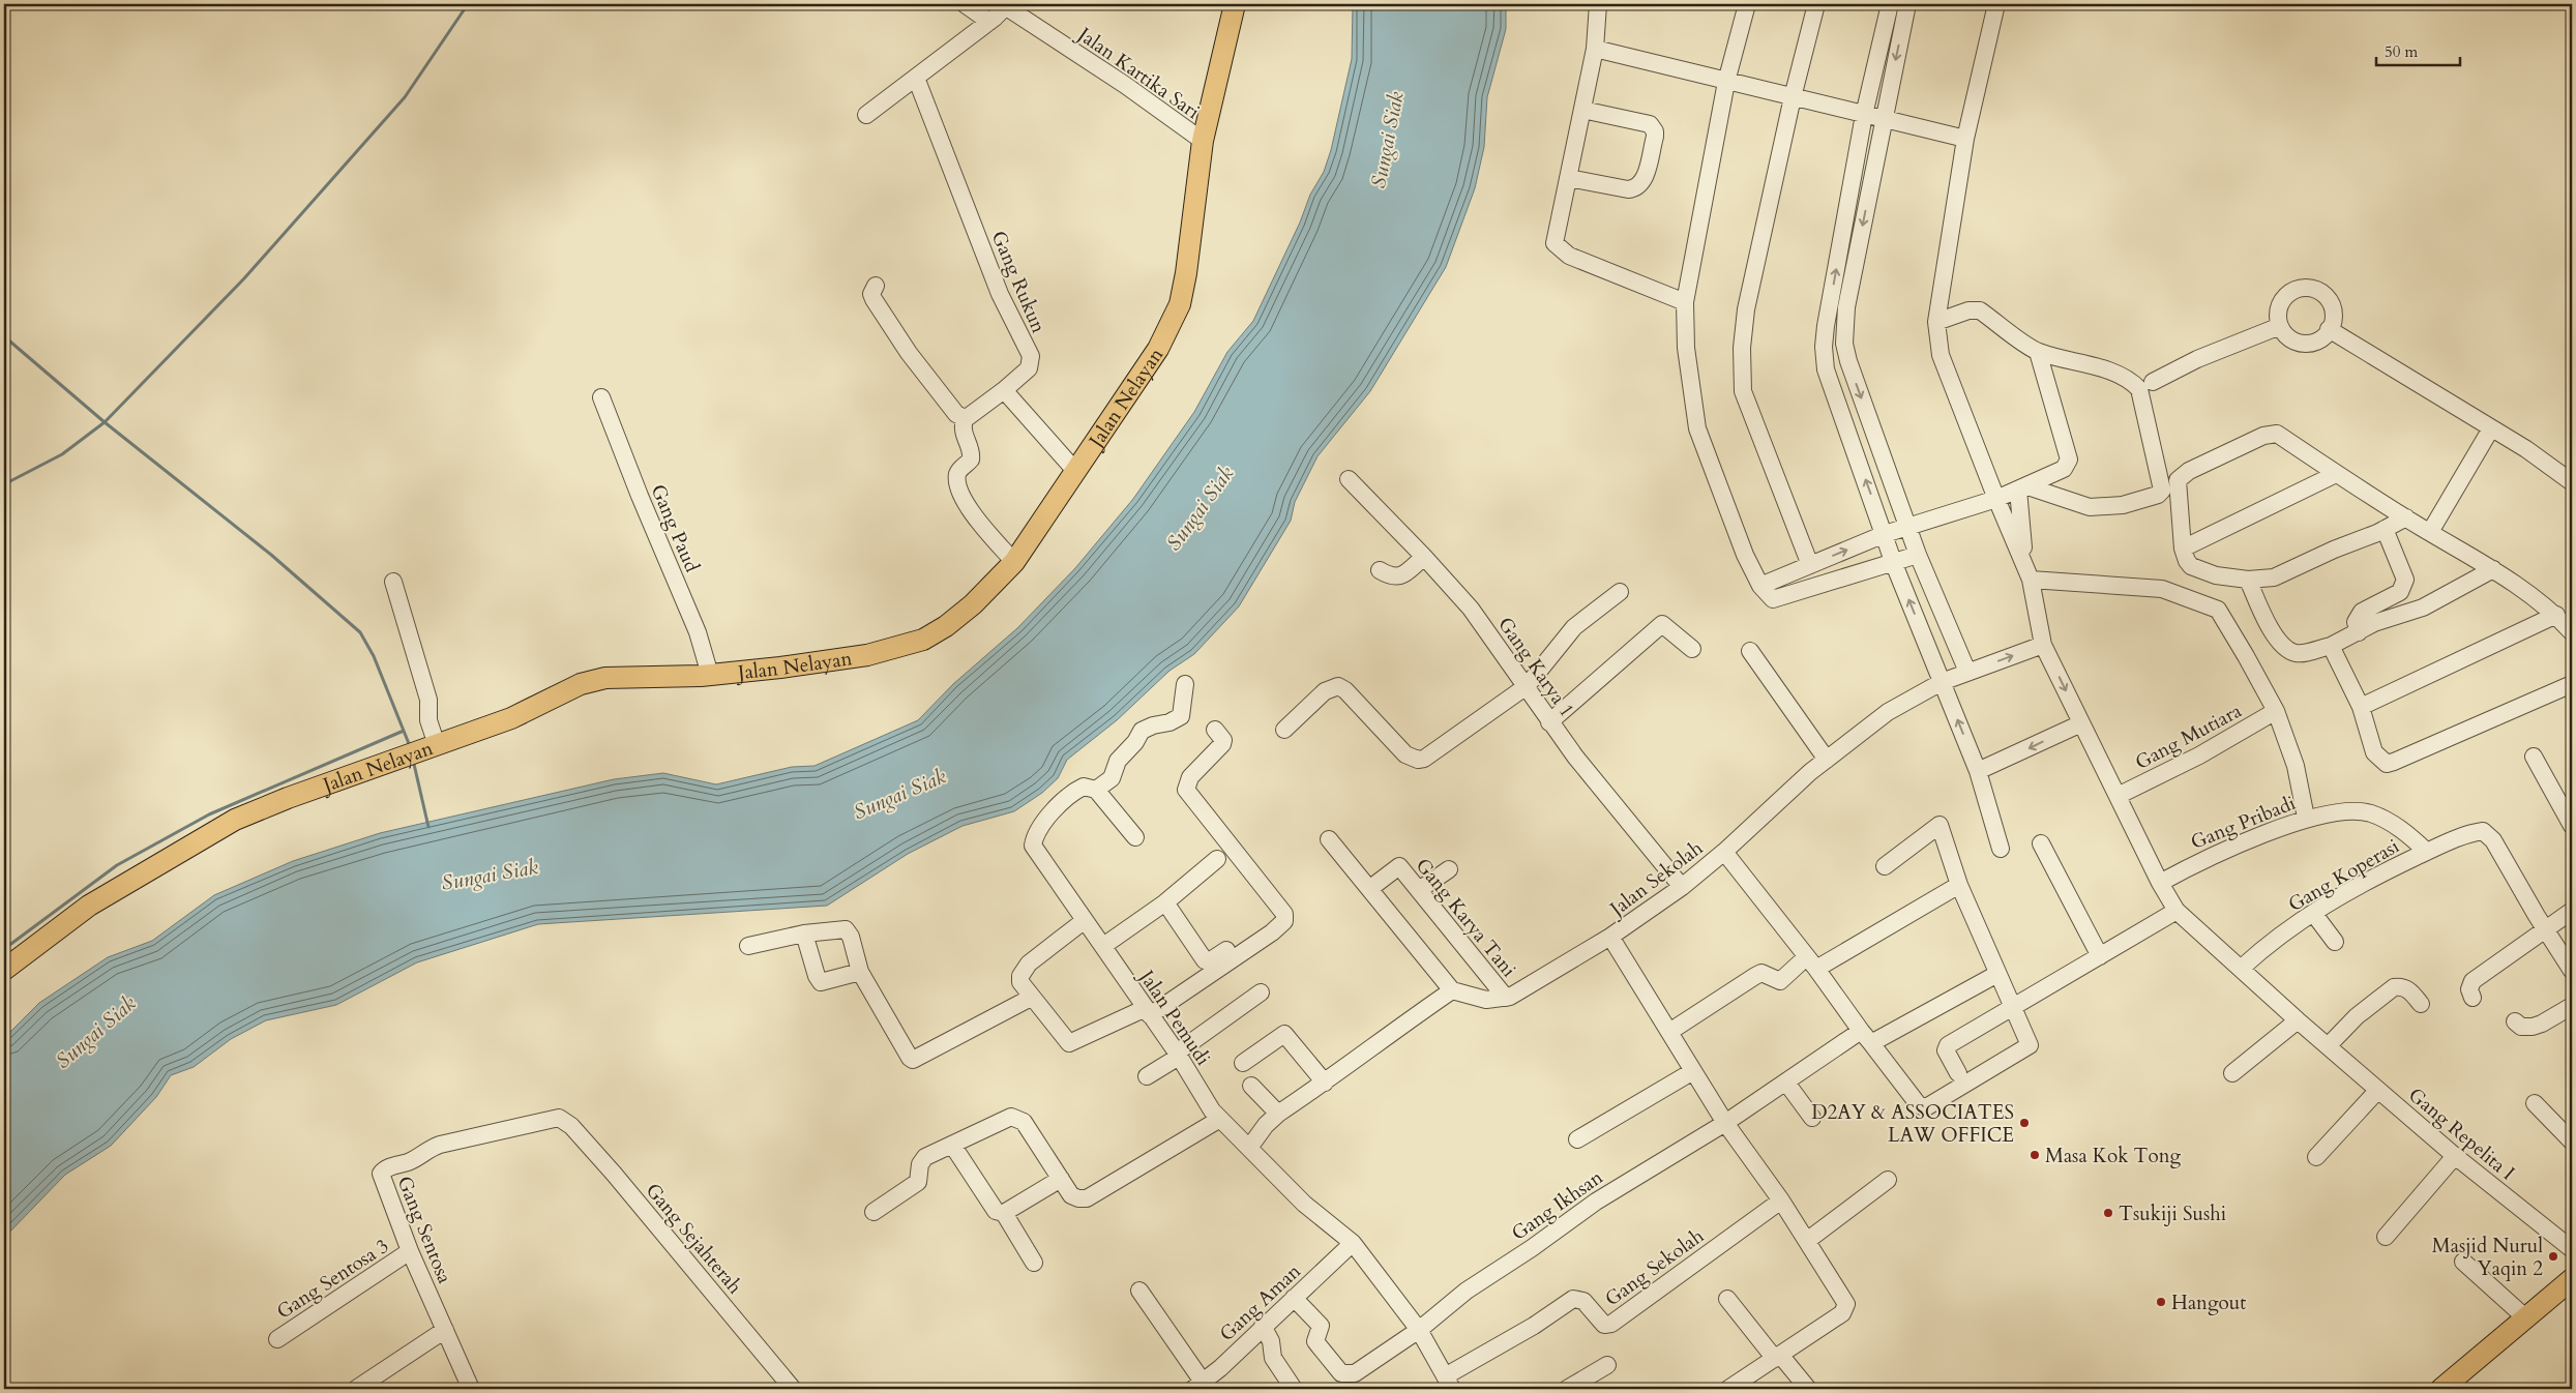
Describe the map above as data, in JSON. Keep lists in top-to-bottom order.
{
  "streets": {
    "main road": ["Jalan Nelayan"],
    "street": [
      "Jalan Kartika Sari",
      "Gang Rukun",
      "Gang Paud",
      "Gang Karya 1",
      "Gang Mutiara",
      "Gang Pribadi",
      "Gang Koperasi",
      "Jalan Sekolah",
      "Gang Karya Tani",
      "Jalan Pemudi",
      "Gang Repelita I",
      "Gang Ikhsan",
      "Gang Sentosa",
      "Gang Sejahterah",
      "Gang Sekolah",
      "Gang Sentosa 3",
      "Gang Aman"
    ]
  },
  "crossings": [
    ["Jalan Kartika Sari", "Jalan Nelayan"],
    ["Jalan Nelayan", "Gang Paud"],
    ["Gang Karya 1", "Jalan Sekolah"],
    ["Gang Mutiara", "Gang Repelita I"],
    ["Gang Pribadi", "Gang Koperasi"],
    ["Gang Pribadi", "Gang Repelita I"],
    ["Gang Koperasi", "Gang Repelita I"],
    ["Jalan Sekolah", "Gang Repelita I"],
    ["Jalan Sekolah", "Gang Ikhsan"],
    ["Jalan Sekolah", "Gang Sekolah"],
    ["Jalan Pemudi", "Gang Ikhsan"],
    ["Jalan Pemudi", "Gang Sekolah"],
    ["Jalan Pemudi", "Gang Aman"],
    ["Gang Ikhsan", "Gang Aman"],
    ["Gang Sentosa", "Gang Sejahterah"],
    ["Gang Sentosa", "Gang Sentosa 3"]
  ],
  "water": ["Sungai Siak"],
  "places": [
    "D2AY & ASSOCIATES LAW OFFICE",
    "Masa Kok Tong",
    "Tsukiji Sushi",
    "Masjid Nurul Yaqin 2",
    "Hangout"
  ],
  "scale_bar": "50 m"
}
